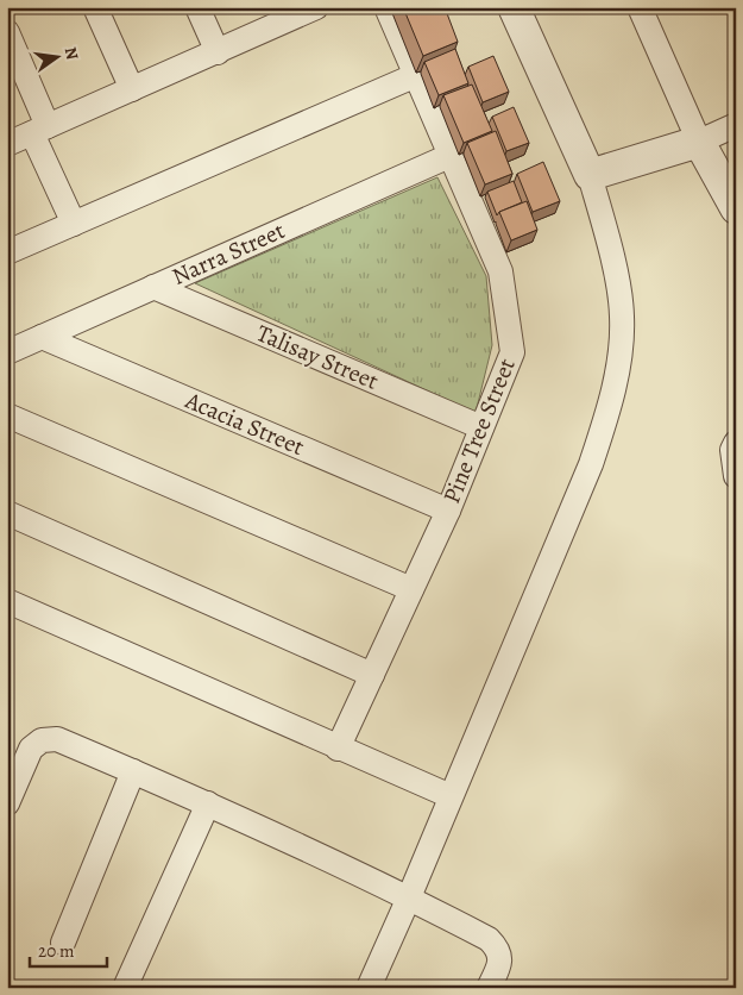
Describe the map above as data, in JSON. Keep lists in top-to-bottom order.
{
  "streets": {
    "street": [
      "Narra Street",
      "Talisay Street",
      "Acacia Street",
      "Pine Tree Street"
    ]
  },
  "crossings": [
    ["Narra Street", "Talisay Street"],
    ["Narra Street", "Acacia Street"],
    ["Narra Street", "Pine Tree Street"],
    ["Talisay Street", "Pine Tree Street"],
    ["Acacia Street", "Pine Tree Street"]
  ],
  "scale_bar": "20 m",
  "north": "right"
}
